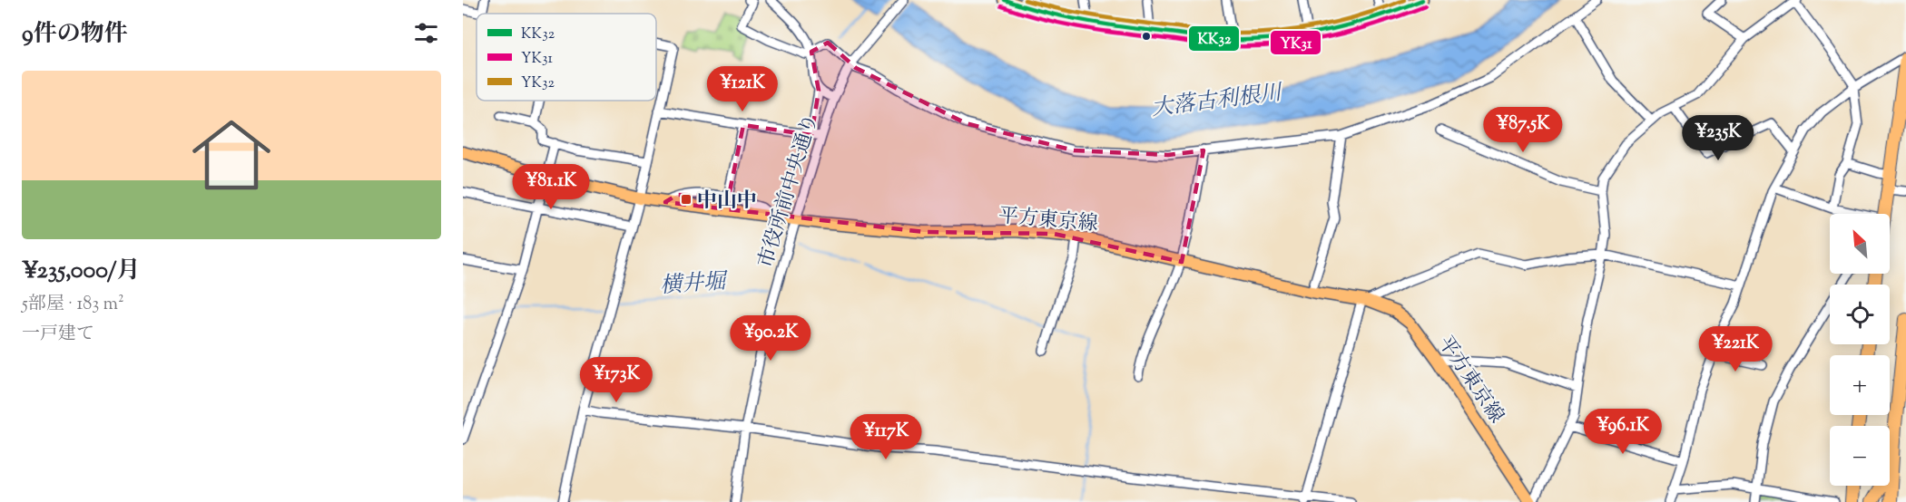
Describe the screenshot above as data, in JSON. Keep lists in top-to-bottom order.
{
  "streets": {
    "main road": ["平方東京線"],
    "street": ["市役所前中央通り"]
  },
  "crossings": [
    ["市役所前中央通り", "平方東京線"]
  ],
  "water": ["大落古利根川", "横井堀"],
  "places": {
    "transit": ["中山中"]
  },
  "lines": ["transit line KK32", "transit line YK32", "transit line YK31"],
  "legend": ["KK32", "YK31", "YK32"],
  "north": "top left",
  "page": {
    "heading": "9件の物件",
    "list": [
      {
        "name": "¥235,000/月",
        "note": "5部屋 · 183 m² · 一戸建て"
      }
    ],
    "price": [
      "¥121K",
      "¥87.5K",
      "¥235K",
      "¥81.1K",
      "¥90.2K",
      "¥221K",
      "¥173K",
      "¥96.1K",
      "¥117K"
    ],
    "map_buttons": ["+", "−"]
  }
}
